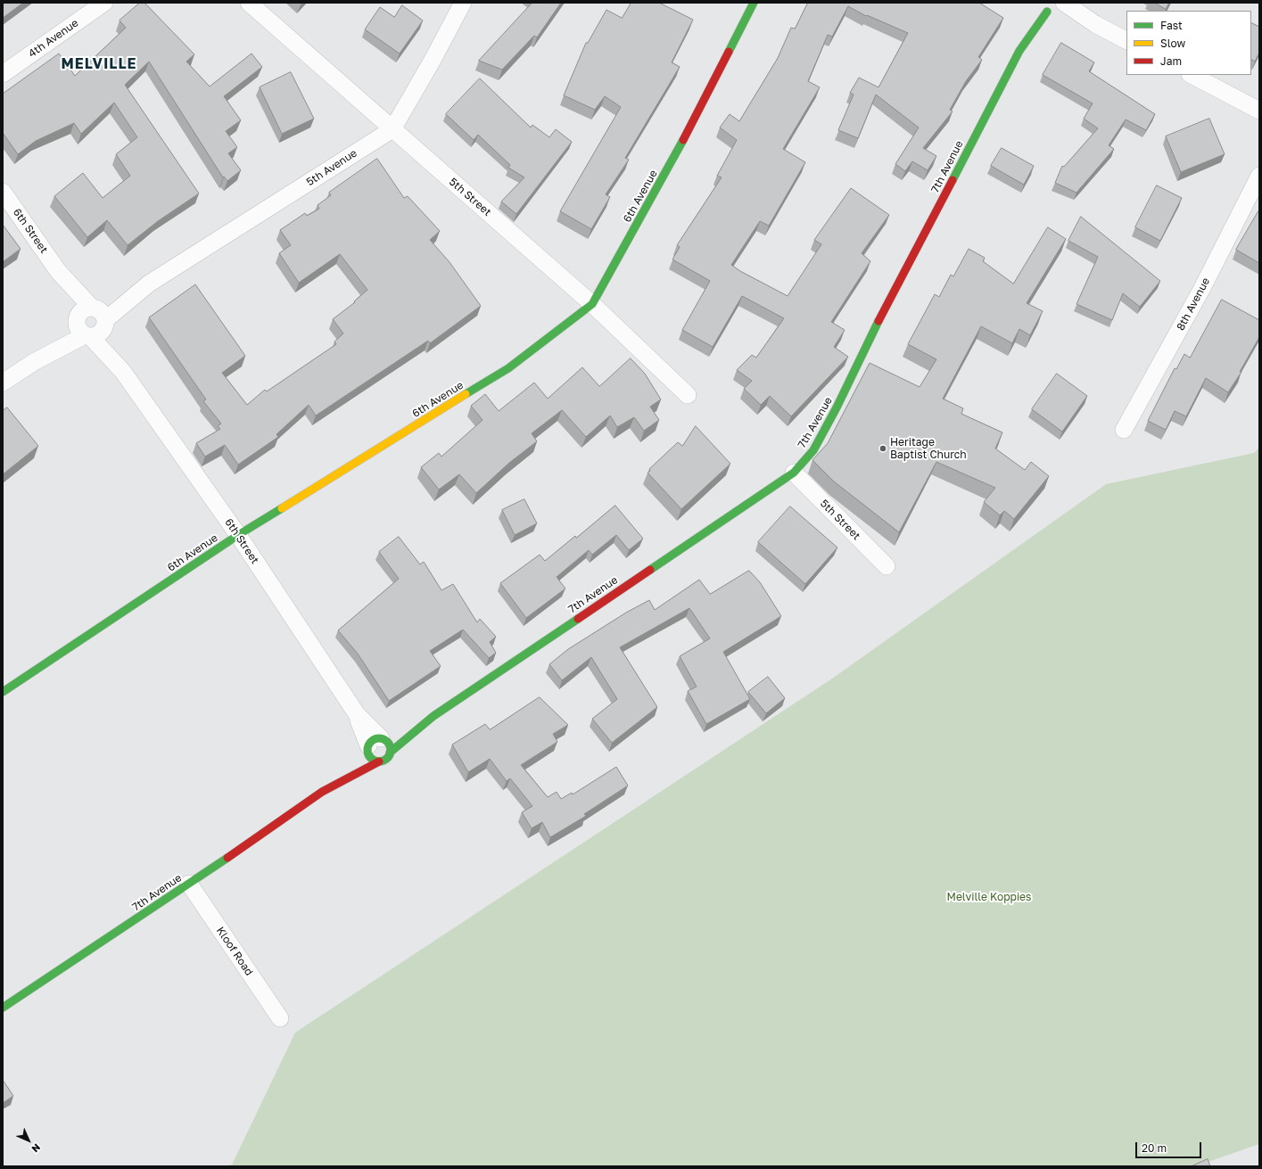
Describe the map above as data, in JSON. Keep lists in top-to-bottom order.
{
  "streets": {
    "street": [
      "4th Avenue",
      "7th Avenue",
      "5th Avenue",
      "6th Avenue",
      "5th Street",
      "6th Street",
      "8th Avenue",
      "Kloof Road"
    ]
  },
  "crossings": [
    ["7th Avenue", "5th Street"],
    ["7th Avenue", "Kloof Road"],
    ["5th Avenue", "5th Street"],
    ["5th Avenue", "6th Street"],
    ["6th Avenue", "5th Street"],
    ["6th Avenue", "6th Street"]
  ],
  "districts": ["MELVILLE"],
  "parks": ["Melville Koppies"],
  "places": ["Heritage Baptist Church"],
  "legend": ["Fast", "Slow", "Jam"],
  "scale_bar": "20 m",
  "north": "bottom right"
}
